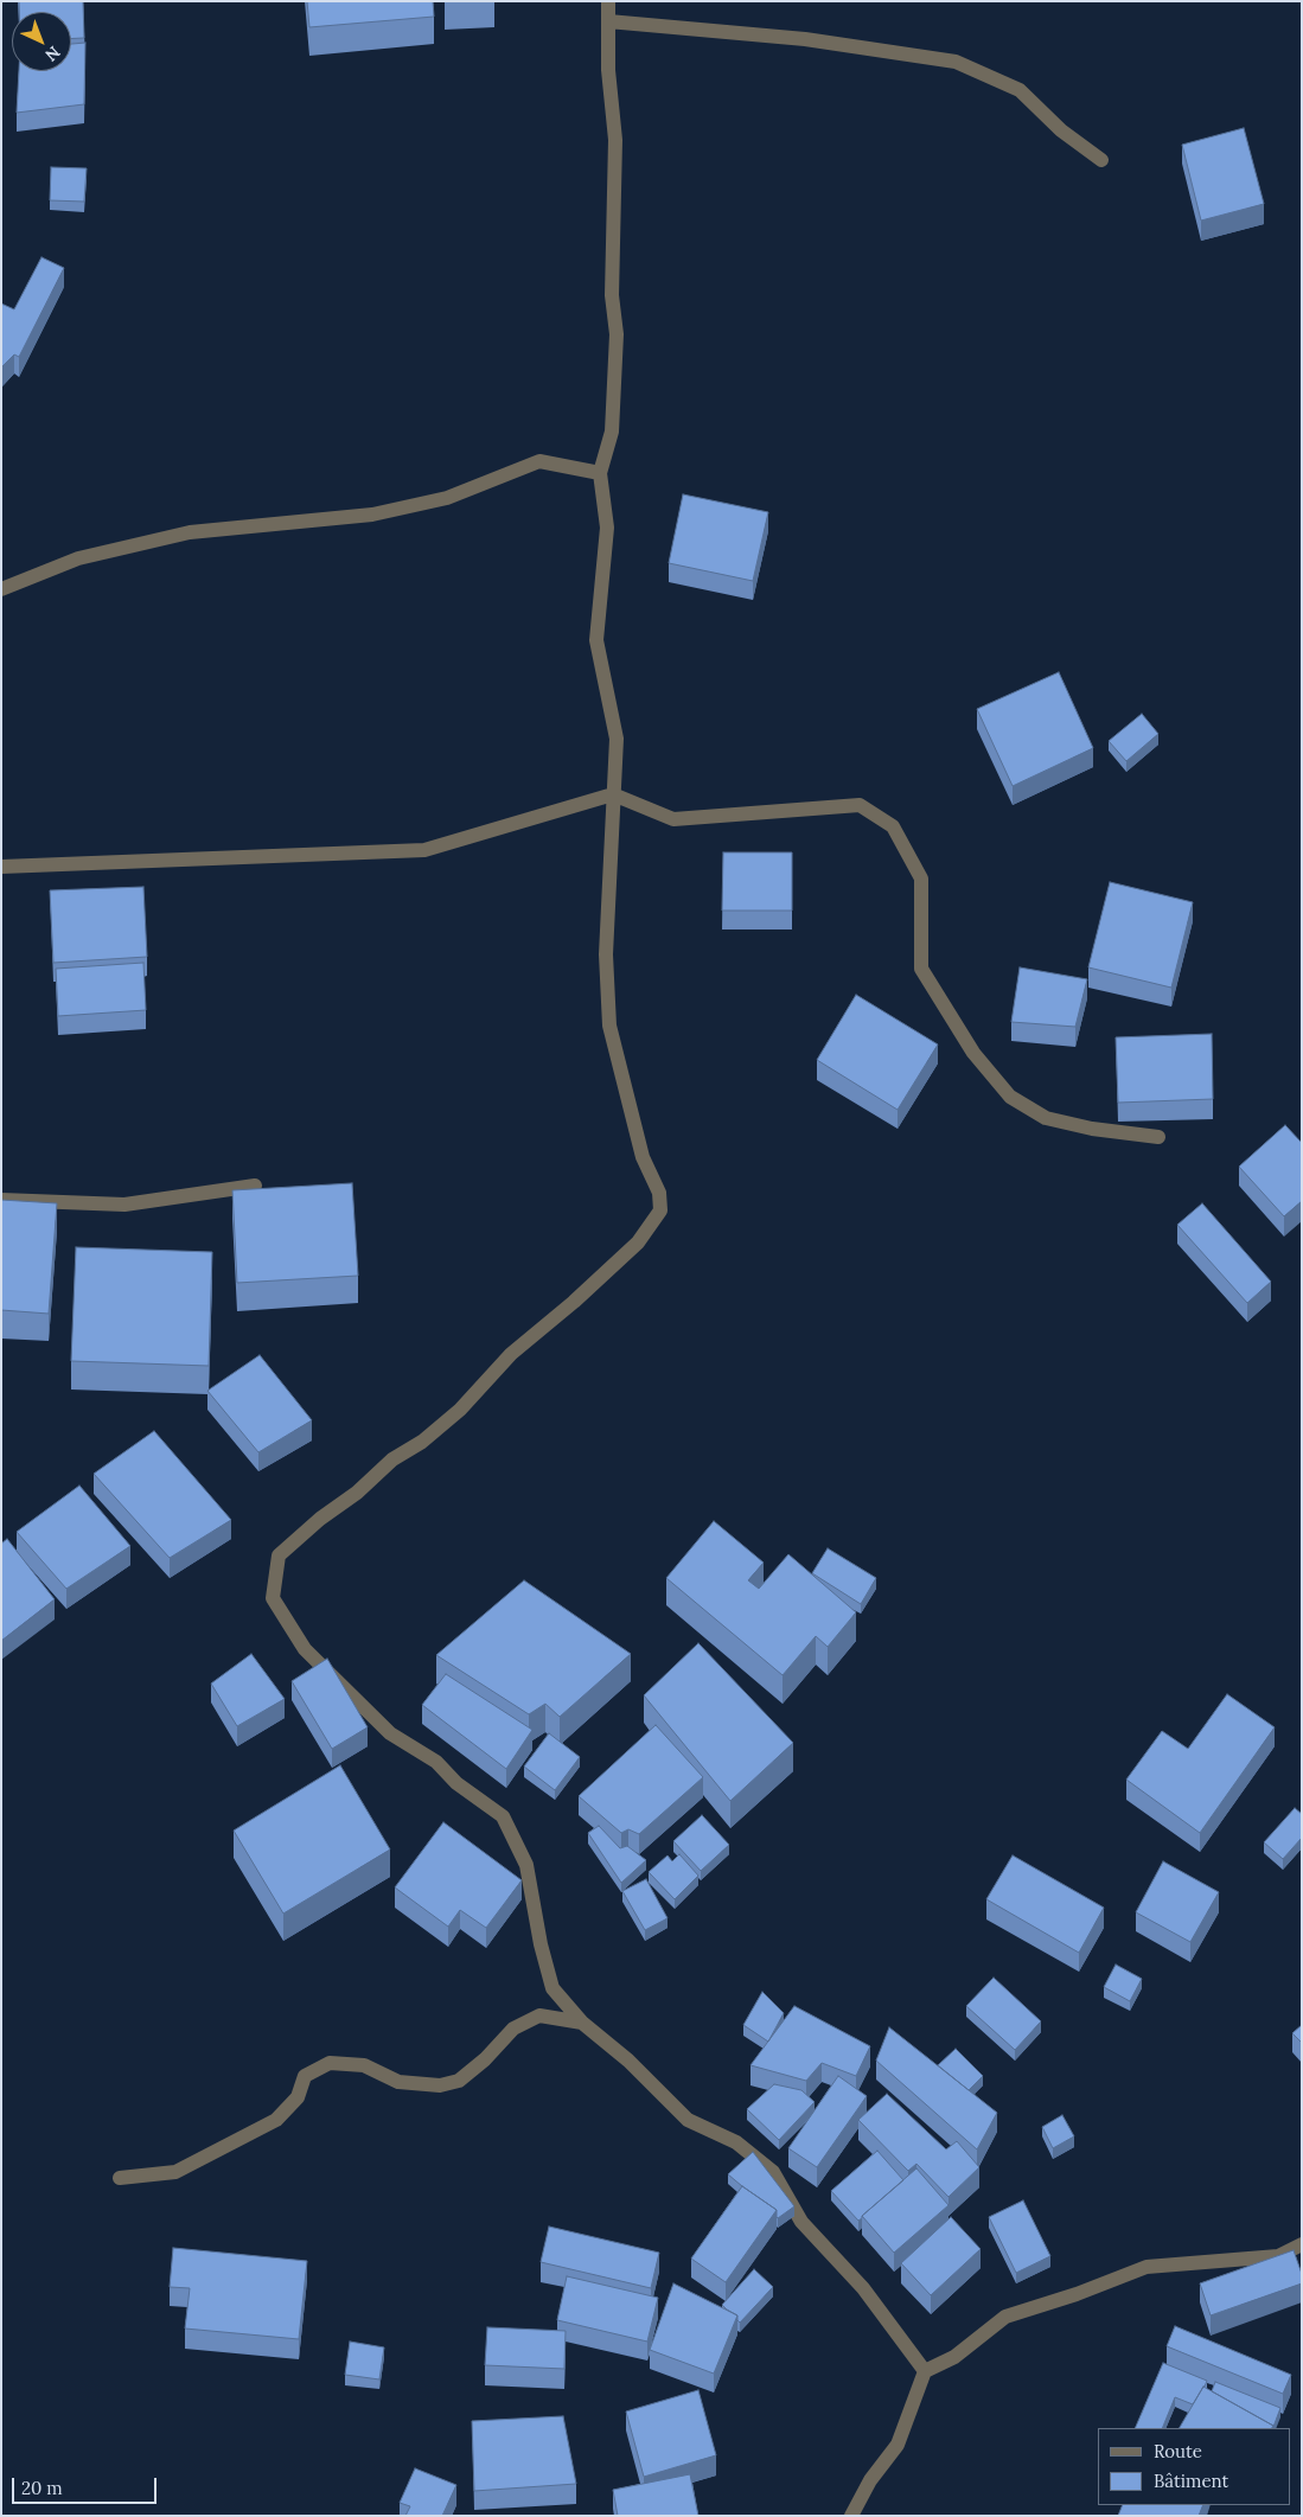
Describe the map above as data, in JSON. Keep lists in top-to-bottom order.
{
  "legend": ["Route", "Bâtiment"],
  "scale_bar": "20 m",
  "north": "bottom right"
}
